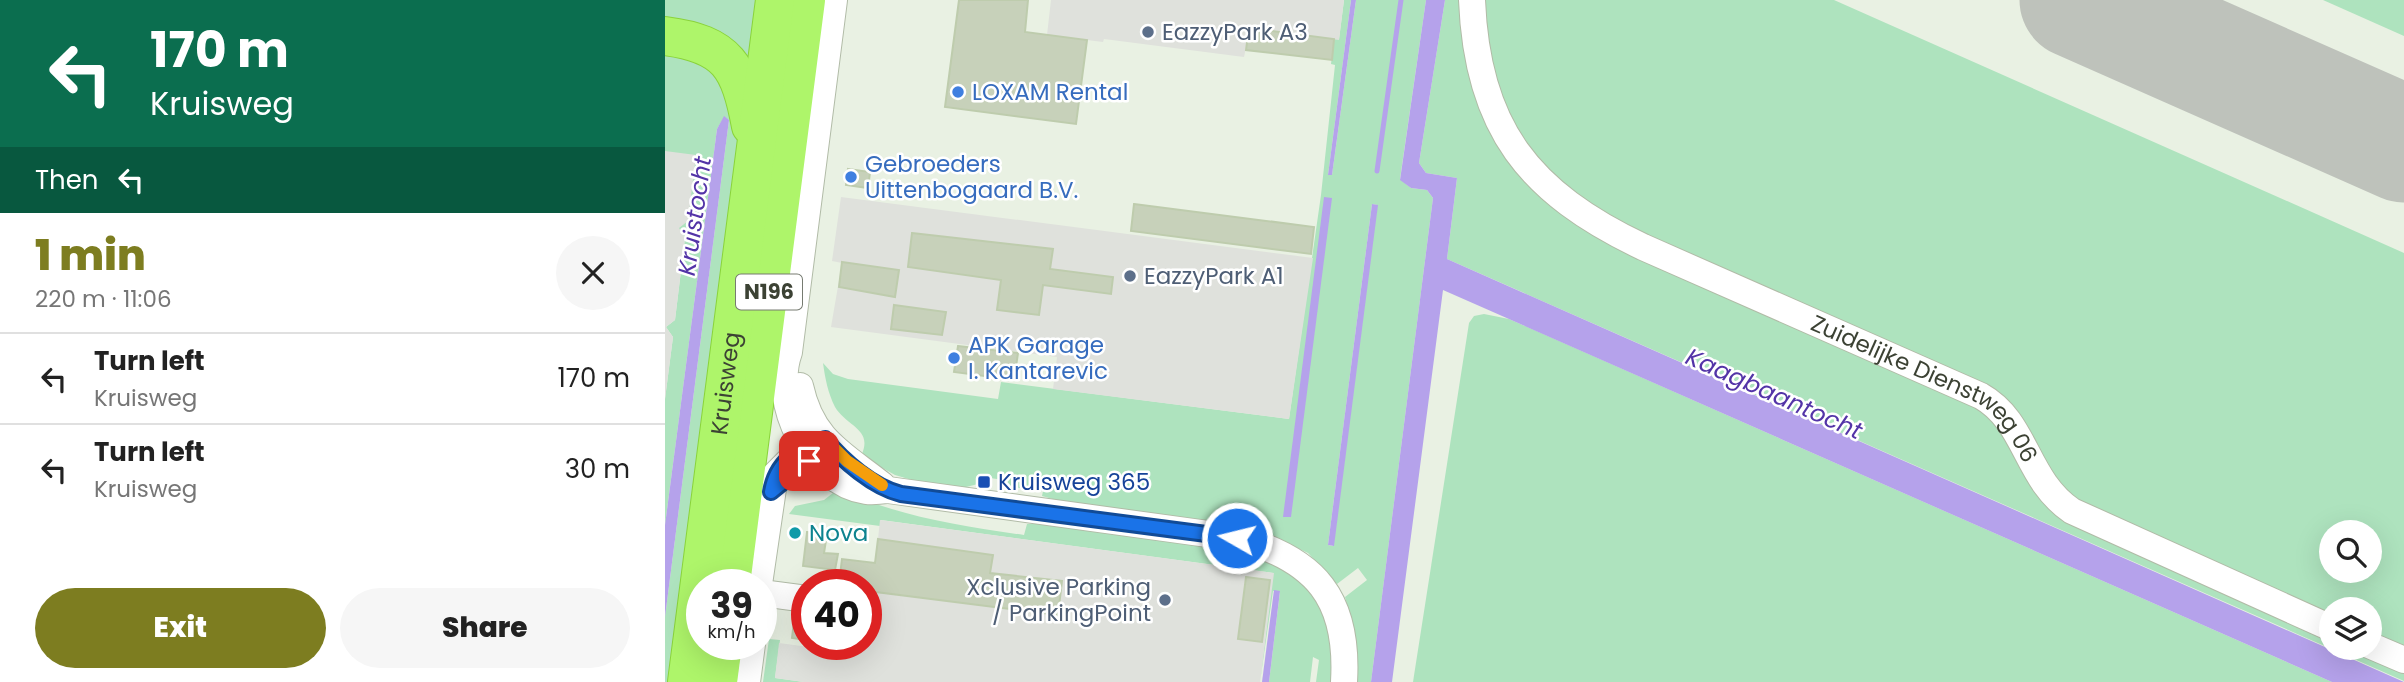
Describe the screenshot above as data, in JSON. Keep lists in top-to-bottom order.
{
  "streets": {
    "highway": ["N196", "Kruisweg"],
    "street": ["Zuidelijke Dienstweg 06"]
  },
  "water": ["Kruistocht", "Kaagbaantocht"],
  "places": {
    "other": [
      "EazzyPark A3",
      "LOXAM Rental",
      "Gebroeders Uittenbogaard B.V.",
      "EazzyPark A1",
      "APK Garage I. Kantarevic",
      "Nova",
      "Xclusive Parking / ParkingPoint"
    ],
    "transit": ["Kruisweg 365"]
  },
  "page": {
    "turn": ["170 m", "Kruisweg"],
    "then": "Then",
    "heading": ["1 min", "220 m · 11:06"],
    "list": [
      {
        "name": "Turn left",
        "note": "Kruisweg",
        "value": "170 m"
      },
      {
        "name": "Turn left",
        "note": "Kruisweg",
        "value": "30 m"
      }
    ],
    "speed": "39 km/h",
    "limit": "40",
    "buttons": ["Exit", "Share"]
  }
}
